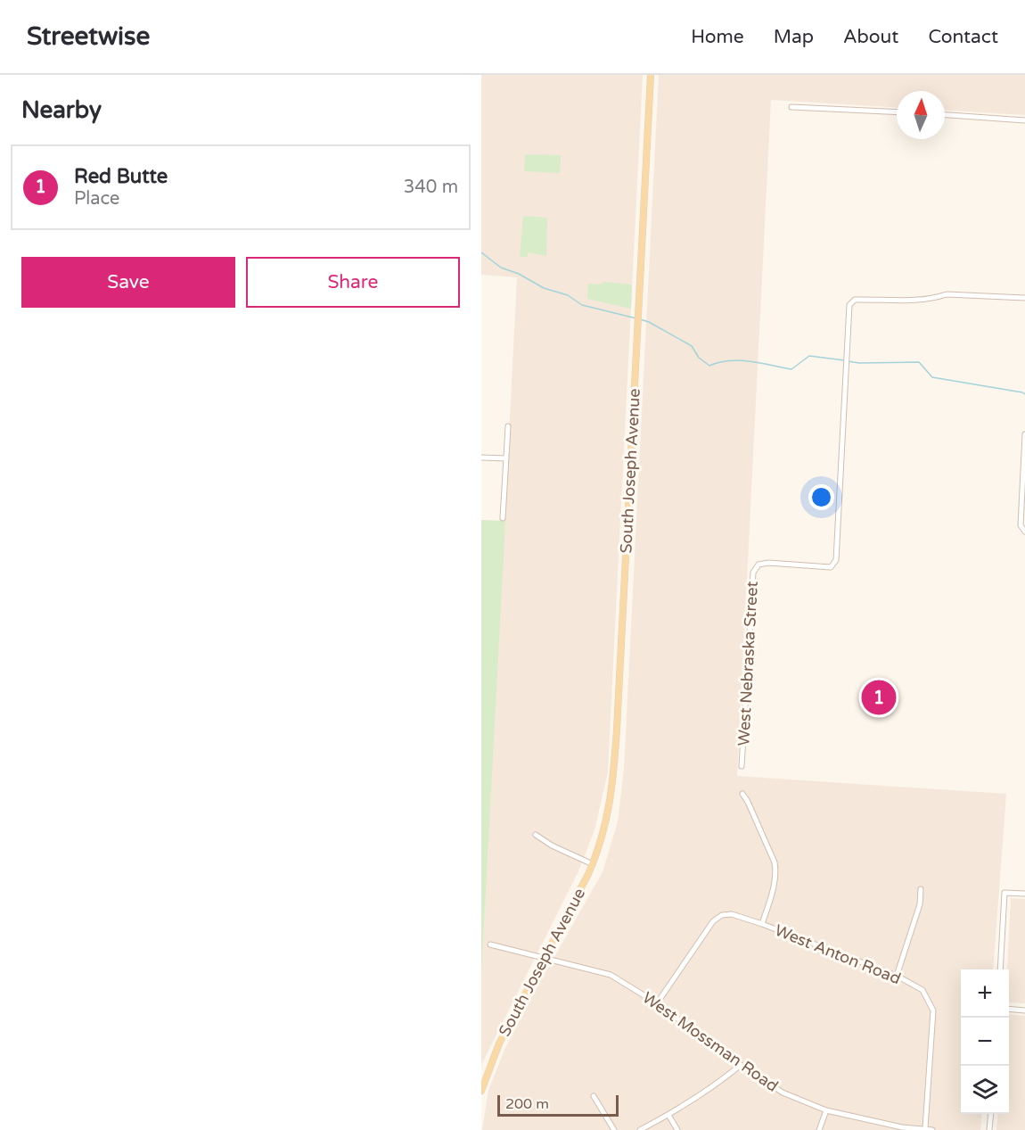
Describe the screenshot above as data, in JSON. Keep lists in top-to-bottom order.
{
  "streets": {
    "main road": ["South Joseph Avenue"],
    "street": ["West Nebraska Street", "West Anton Road", "West Mossman Road"]
  },
  "crossings": [
    ["South Joseph Avenue", "West Mossman Road"],
    ["West Anton Road", "West Mossman Road"]
  ],
  "scale_bar": "200 m",
  "north": "top",
  "page": {
    "header": "Streetwise",
    "nav": [
      "Home",
      "Map",
      "About",
      "Contact"
    ],
    "heading": "Nearby",
    "list": [
      {
        "mark": "1",
        "name": "Red Butte",
        "note": "Place",
        "value": "340 m"
      }
    ],
    "buttons": ["Save", "Share"],
    "pins": "1",
    "map_buttons": ["+", "−"],
    "scale": "200 m"
  }
}
